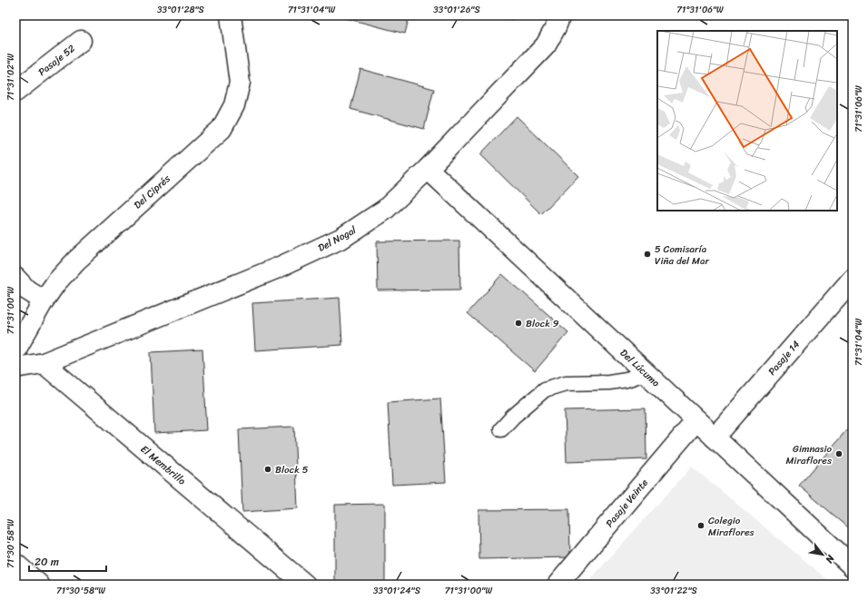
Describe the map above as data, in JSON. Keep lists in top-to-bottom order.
{
  "streets": {
    "street": [
      "Pasaje 52",
      "Del Ciprés",
      "Del Nogal",
      "Pasaje 14",
      "Del Lúcumo",
      "El Membrillo",
      "Pasaje Veinte"
    ]
  },
  "crossings": [
    ["Del Nogal", "Del Lúcumo"],
    ["Del Nogal", "El Membrillo"],
    ["Pasaje 14", "Del Lúcumo"],
    ["Del Lúcumo", "Pasaje Veinte"]
  ],
  "places": [
    "5 Comisaría Viña del Mar",
    "Block 9",
    "Gimnasio Miraflores",
    "Block 5",
    "Colegio Miraflores"
  ],
  "scale_bar": "20 m",
  "north": "bottom right",
  "coordinates": [
    "33°01'28\"S",
    "71°31'04\"W",
    "33°01'26\"S",
    "71°31'06\"W",
    "71°31'02\"W",
    "71°31'00\"W",
    "71°30'58\"W",
    "33°01'24\"S",
    "33°01'22\"S"
  ]
}
